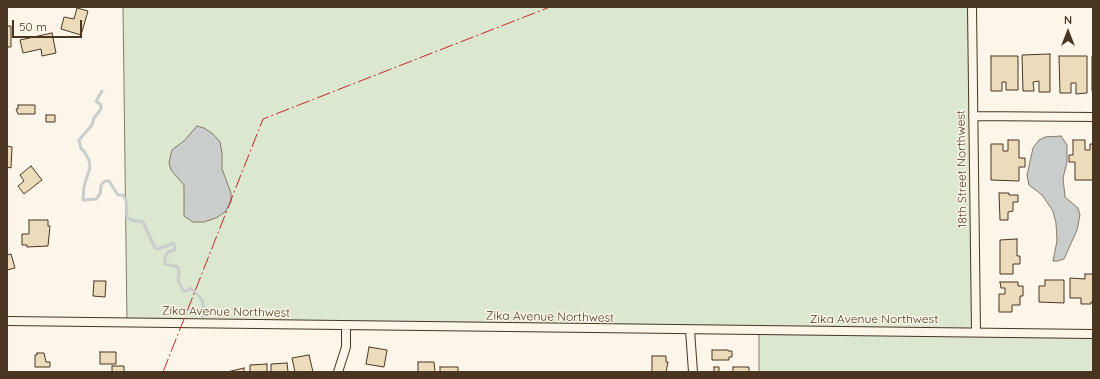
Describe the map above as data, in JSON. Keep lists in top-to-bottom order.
{
  "streets": {
    "street": ["18th Street Northwest", "Zika Avenue Northwest"]
  },
  "crossings": [
    ["18th Street Northwest", "Zika Avenue Northwest"]
  ],
  "scale_bar": "50 m",
  "north": "top"
}
